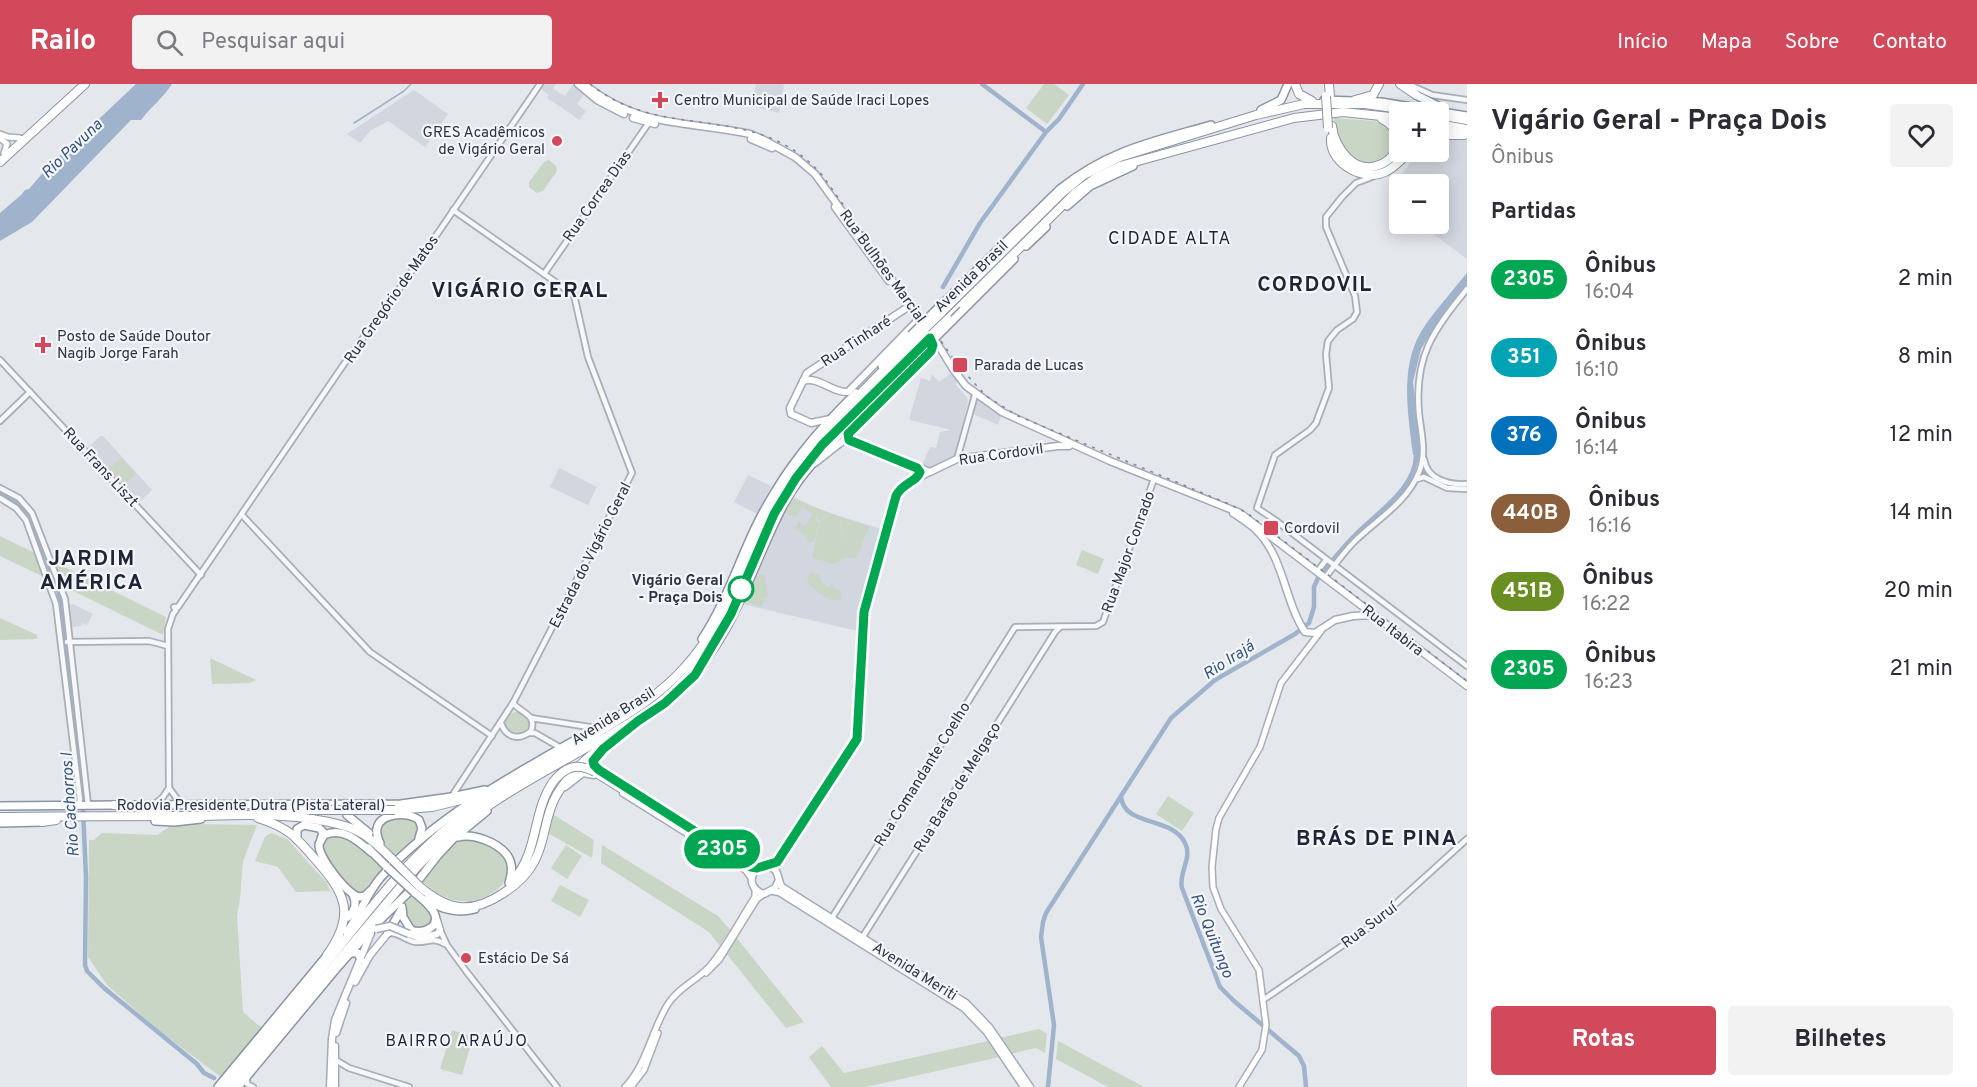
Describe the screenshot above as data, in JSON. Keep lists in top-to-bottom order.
{
  "streets": {
    "highway": ["Avenida Brasil", "Rodovia Presidente Dutra (Pista Lateral)"],
    "main road": [
      "Rua Bulhões Marcial",
      "Rua Tinharé",
      "Rua Cordovil",
      "Rua Itabira",
      "Avenida Meriti"
    ],
    "street": [
      "Rua Correa Dias",
      "Rua Gregório de Matos",
      "Rua Frans Liszt",
      "Rua Major Conrado",
      "Estrada do Vigário Geral",
      "Rua Comandante Coelho",
      "Rua Barão de Melgaço",
      "Rua Suruí"
    ]
  },
  "crossings": [
    ["Rua Correa Dias", "Rua Bulhões Marcial"],
    ["Rua Correa Dias", "Estrada do Vigário Geral"],
    ["Rua Bulhões Marcial", "Avenida Brasil"],
    ["Rua Bulhões Marcial", "Rua Tinharé"],
    ["Rua Bulhões Marcial", "Rua Cordovil"],
    ["Rua Bulhões Marcial", "Rua Major Conrado"],
    ["Rua Bulhões Marcial", "Rua Itabira"],
    ["Avenida Brasil", "Rodovia Presidente Dutra (Pista Lateral)"],
    ["Rua Gregório de Matos", "Rua Frans Liszt"],
    ["Rua Cordovil", "Avenida Meriti"],
    ["Rua Major Conrado", "Rua Barão de Melgaço"],
    ["Estrada do Vigário Geral", "Rodovia Presidente Dutra (Pista Lateral)"],
    ["Rua Comandante Coelho", "Rua Barão de Melgaço"],
    ["Rua Comandante Coelho", "Avenida Meriti"],
    ["Rua Barão de Melgaço", "Avenida Meriti"]
  ],
  "districts": [
    "CIDADE ALTA",
    "CORDOVIL",
    "VIGÁRIO GERAL",
    "JARDIM AMÉRICA",
    "BRÁS DE PINA",
    "BAIRRO ARAÚJO"
  ],
  "water": [
    "Rio Pavuna",
    "Rio Irajá",
    "Rio Cachorros I",
    "Rio Quitungo"
  ],
  "places": {
    "health": ["Centro Municipal de Saúde Iraci Lopes", "Posto de Saúde Doutor Nagib Jorge Farah"],
    "other": ["GRES Acadêmicos de Vigário Geral", "Vigário Geral - Praça Dois", "Estácio De Sá"],
    "transit": ["Parada de Lucas", "Cordovil"]
  },
  "lines": ["bus line 2305"],
  "page": {
    "header": "Railo",
    "search": "Pesquisar aqui",
    "nav": [
      "Início",
      "Mapa",
      "Sobre",
      "Contato"
    ],
    "on_map": "2305",
    "heading": [
      ["Vigário Geral - Praça Dois", "Ônibus"],
      "Partidas"
    ],
    "map_buttons": ["+", "−"],
    "list": [
      {
        "mark": "2305",
        "name": "Ônibus",
        "note": "16:04",
        "value": "2 min"
      },
      {
        "mark": "351",
        "name": "Ônibus",
        "note": "16:10",
        "value": "8 min"
      },
      {
        "mark": "376",
        "name": "Ônibus",
        "note": "16:14",
        "value": "12 min"
      },
      {
        "mark": "440B",
        "name": "Ônibus",
        "note": "16:16",
        "value": "14 min"
      },
      {
        "mark": "451B",
        "name": "Ônibus",
        "note": "16:22",
        "value": "20 min"
      },
      {
        "mark": "2305",
        "name": "Ônibus",
        "note": "16:23",
        "value": "21 min"
      }
    ],
    "buttons": ["Rotas", "Bilhetes"]
  }
}
